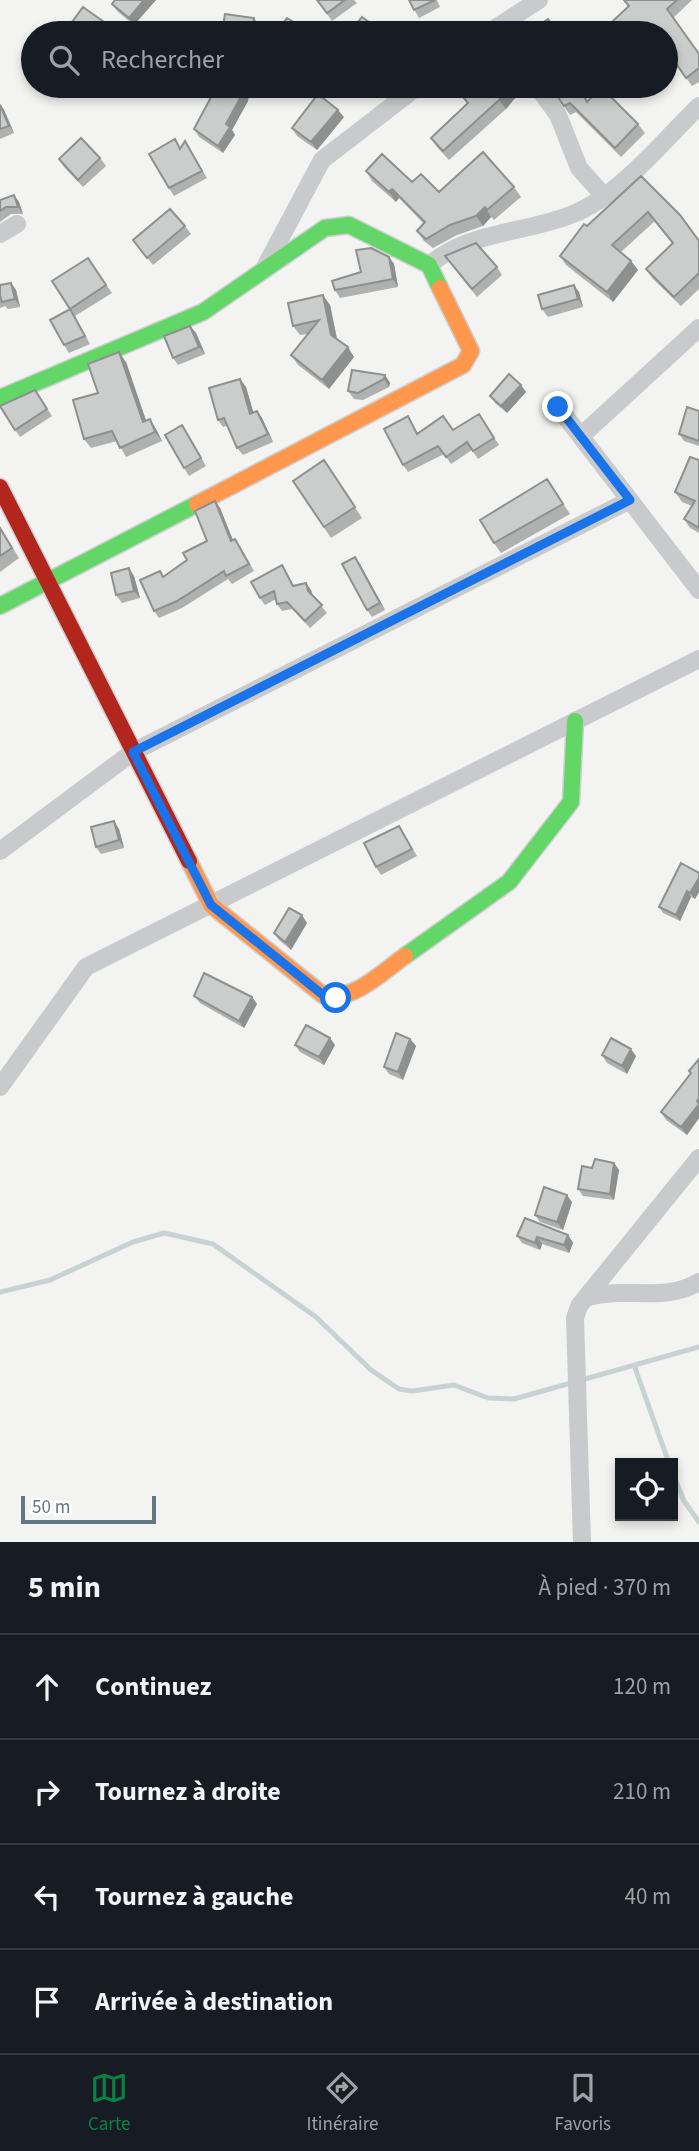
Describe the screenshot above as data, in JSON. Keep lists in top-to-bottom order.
{
  "scale_bar": "50 m",
  "page": {
    "search": "Rechercher",
    "scale": "50 m",
    "heading": ["5 min", "À pied · 370 m"],
    "list": [
      ["Continuez", "120 m"],
      ["Tournez à droite", "210 m"],
      ["Tournez à gauche", "40 m"],
      "Arrivée à destination"
    ],
    "nav": ["Carte", "Itinéraire", "Favoris"]
  }
}
